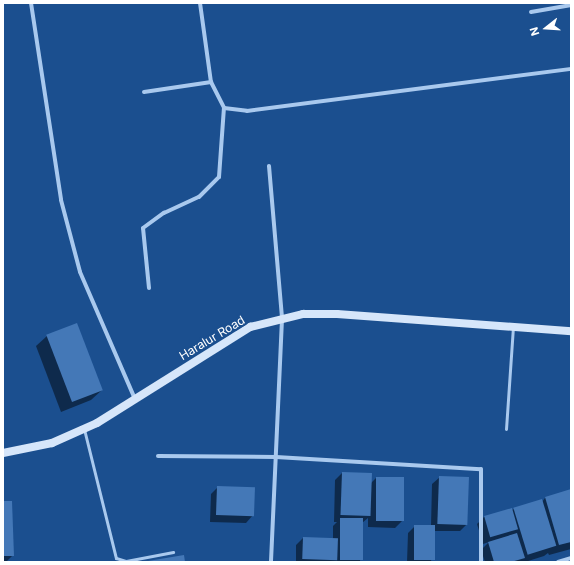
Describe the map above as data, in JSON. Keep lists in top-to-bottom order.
{
  "streets": {
    "street": ["Haralur Road"]
  },
  "north": "left"
}
